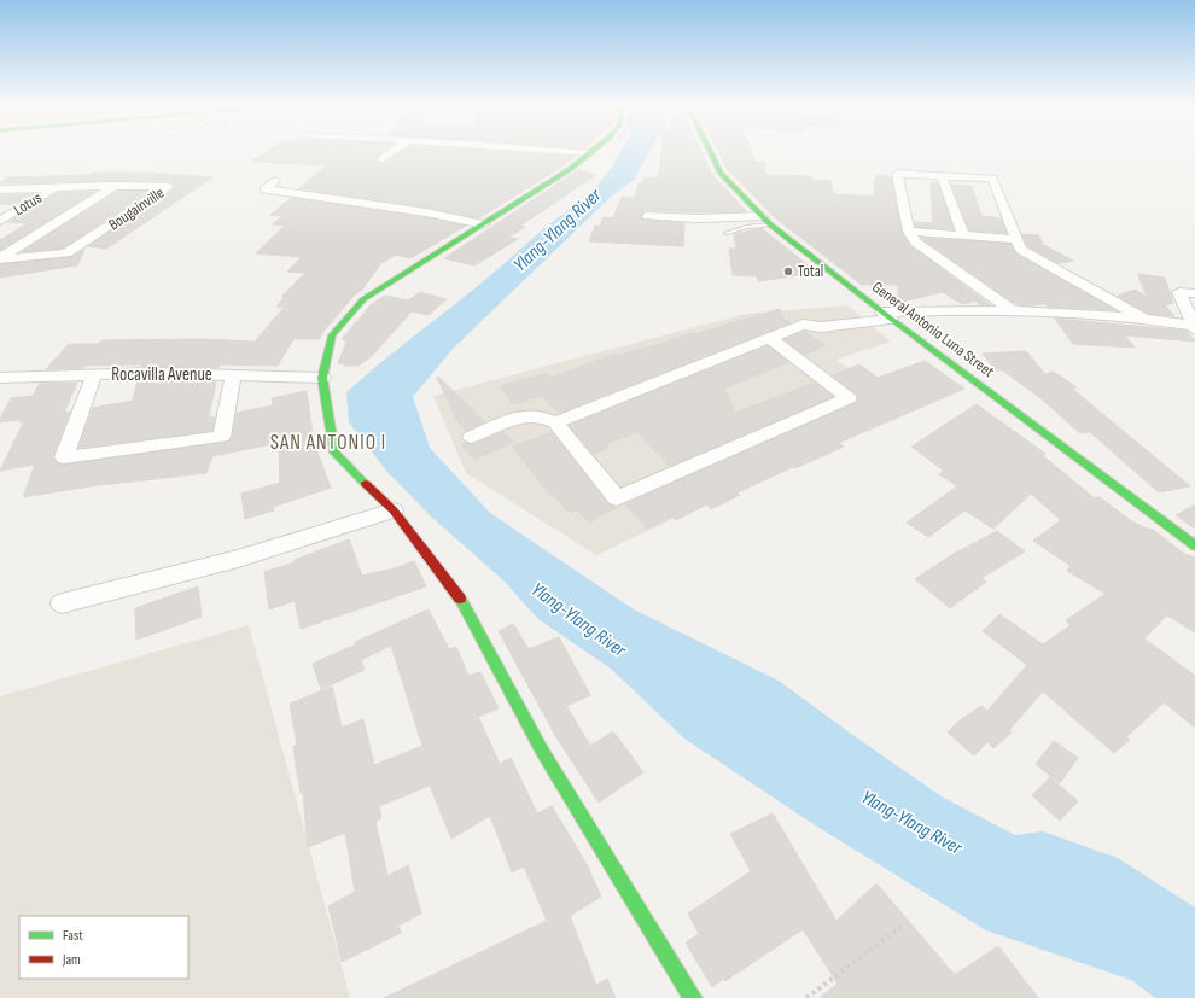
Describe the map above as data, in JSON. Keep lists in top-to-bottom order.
{
  "streets": {
    "street": [
      "Lotus",
      "Bougainville",
      "General Antonio Luna Street",
      "Rocavilla Avenue"
    ]
  },
  "crossings": [
    ["Lotus", "Bougainville"]
  ],
  "districts": ["SAN ANTONIO I"],
  "water": ["Ylang-Ylang River"],
  "places": ["Total"],
  "legend": ["Fast", "Jam"]
}
